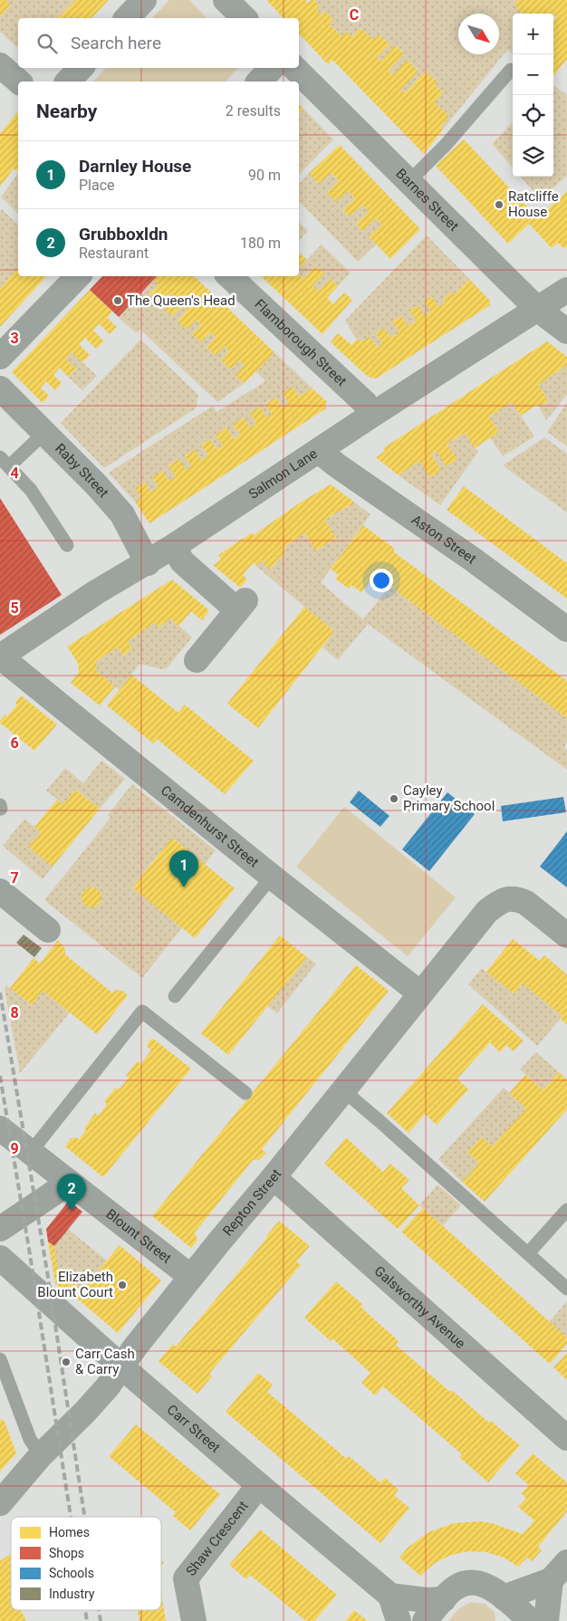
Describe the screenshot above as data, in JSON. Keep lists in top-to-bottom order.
{
  "streets": {
    "street": [
      "Barnes Street",
      "Flamborough Street",
      "Raby Street",
      "Salmon Lane",
      "Aston Street",
      "Camdenhurst Street",
      "Repton Street",
      "Blount Street",
      "Galsworthy Avenue",
      "Carr Street",
      "Shaw Crescent"
    ]
  },
  "crossings": [
    ["Barnes Street", "Salmon Lane"],
    ["Flamborough Street", "Salmon Lane"],
    ["Raby Street", "Salmon Lane"],
    ["Salmon Lane", "Aston Street"],
    ["Salmon Lane", "Camdenhurst Street"],
    ["Camdenhurst Street", "Repton Street"],
    ["Repton Street", "Blount Street"],
    ["Repton Street", "Galsworthy Avenue"],
    ["Repton Street", "Carr Street"],
    ["Carr Street", "Shaw Crescent"]
  ],
  "places": [
    "Ratcliffe House",
    "The Queen's Head",
    "Cayley Primary School",
    "Elizabeth Blount Court",
    "Carr Cash & Carry"
  ],
  "legend": [
    "Homes",
    "Shops",
    "Schools",
    "Industry"
  ],
  "north": "bottom right",
  "page": {
    "map_buttons": ["+", "−"],
    "search": "Search here",
    "heading": ["Nearby", "2 results"],
    "list": [
      {
        "mark": "1",
        "name": "Darnley House",
        "note": "Place",
        "value": "90 m"
      },
      {
        "mark": "2",
        "name": "Grubboxldn",
        "note": "Restaurant",
        "value": "180 m"
      }
    ],
    "pins": ["1", "2"]
  },
  "grid": {
    "columns": ["C"],
    "rows": [
      "3",
      "4",
      "5",
      "6",
      "7",
      "8",
      "9"
    ]
  }
}
